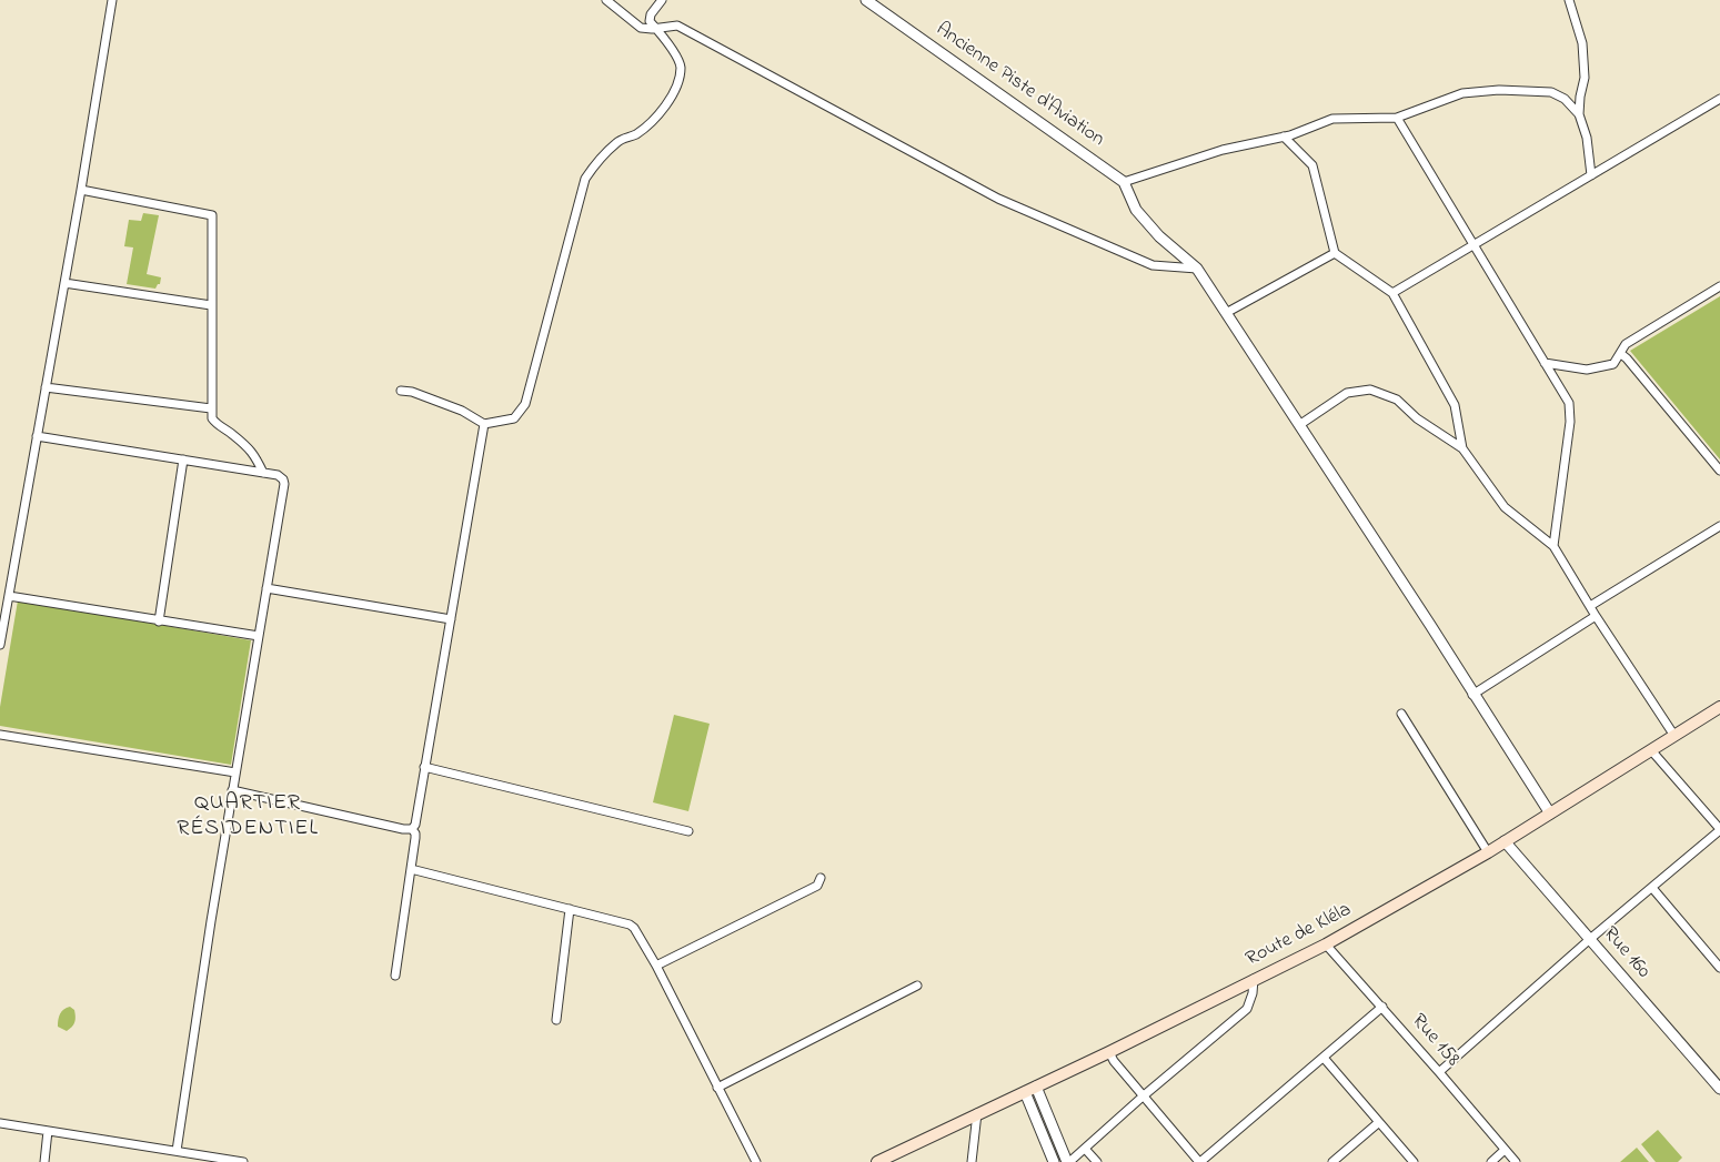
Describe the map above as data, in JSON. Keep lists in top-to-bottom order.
{
  "streets": {
    "main road": ["Route de Kléla"],
    "street": ["Ancienne Piste d'Aviation", "Rue 160", "Rue 158"]
  },
  "crossings": [
    ["Route de Kléla", "Rue 160"],
    ["Route de Kléla", "Rue 158"]
  ],
  "districts": ["QUARTIER RÉSIDENTIEL"]
}
